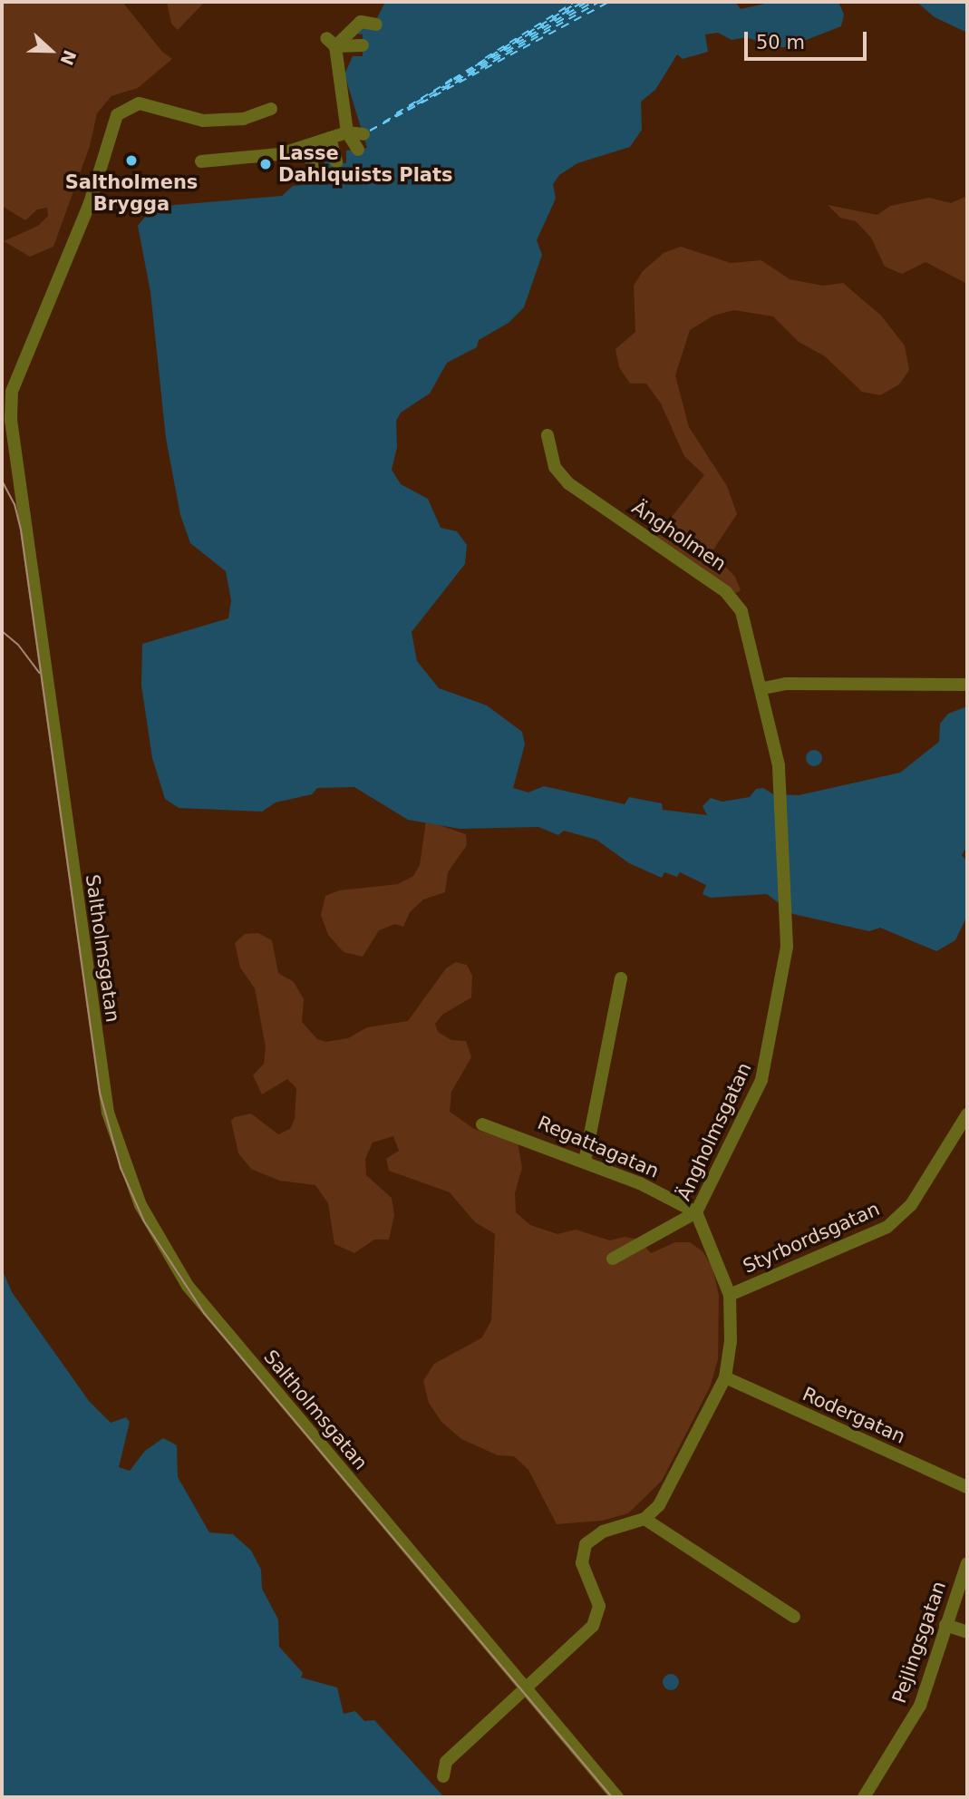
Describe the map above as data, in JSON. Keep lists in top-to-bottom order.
{
  "streets": {
    "street": [
      "Ängholmen",
      "Saltholmsgatan",
      "Ängholmsgatan",
      "Regattagatan",
      "Styrbordsgatan",
      "Rodergatan",
      "Pejlingsgatan"
    ]
  },
  "crossings": [
    ["Ängholmen", "Ängholmsgatan"],
    ["Ängholmsgatan", "Regattagatan"],
    ["Ängholmsgatan", "Styrbordsgatan"],
    ["Ängholmsgatan", "Rodergatan"]
  ],
  "places": ["Saltholmens Brygga", "Lasse Dahlquists Plats"],
  "scale_bar": "50 m",
  "north": "right"
}
